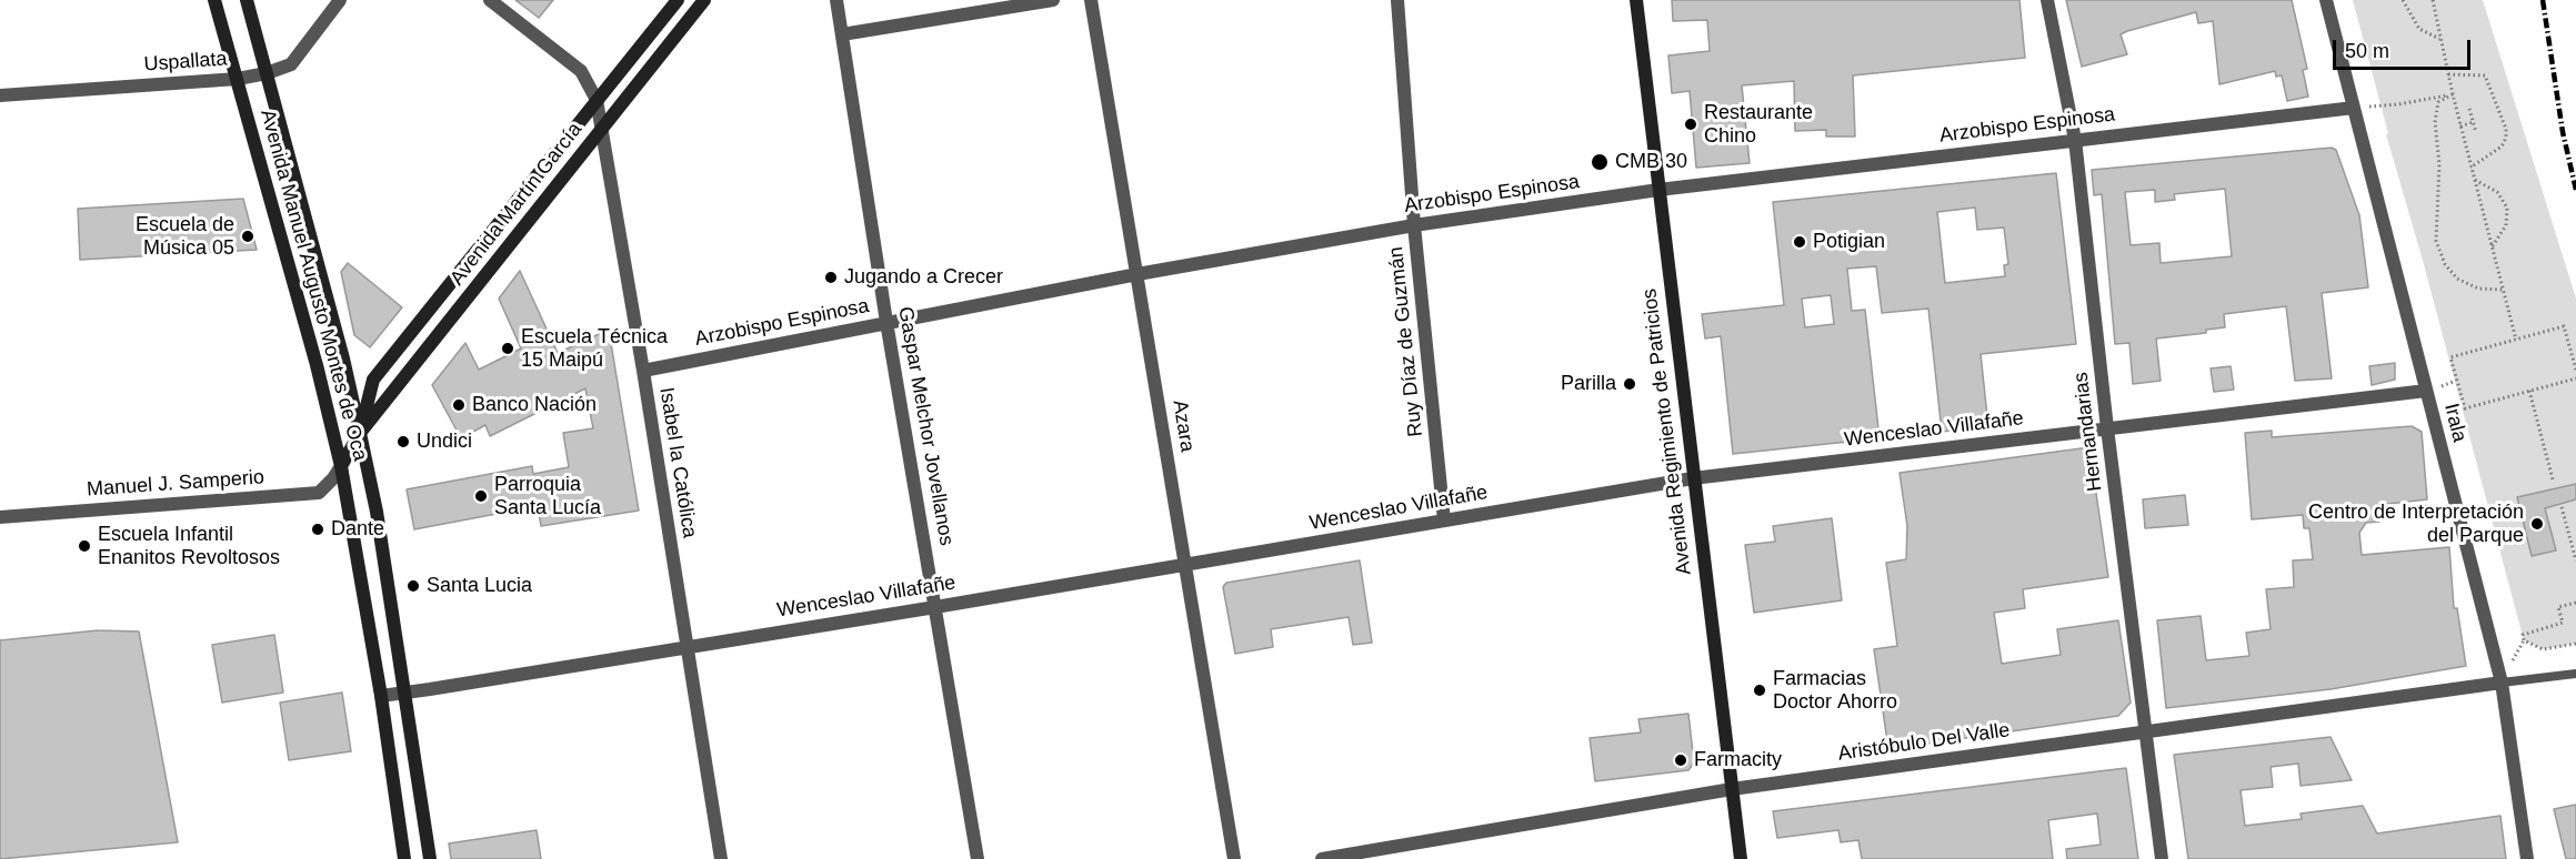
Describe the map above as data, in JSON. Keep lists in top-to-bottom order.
{
  "streets": {
    "main road": ["Avenida Martín García", "Avenida Manuel Augusto Montes de Oca", "Avenida Regimiento de Patricios"],
    "street": [
      "Uspallata",
      "Arzobispo Espinosa",
      "Ruy Díaz de Guzmán",
      "Irala",
      "Gaspar Melchor Jovellanos",
      "Azara",
      "Wenceslao Villafañe",
      "Hernandarias",
      "Isabel la Católica",
      "Manuel J. Samperio",
      "Aristóbulo Del Valle"
    ]
  },
  "crossings": [
    ["Uspallata", "Avenida Manuel Augusto Montes de Oca"],
    ["Arzobispo Espinosa", "Ruy Díaz de Guzmán"],
    ["Arzobispo Espinosa", "Irala"],
    ["Arzobispo Espinosa", "Gaspar Melchor Jovellanos"],
    ["Arzobispo Espinosa", "Azara"],
    ["Arzobispo Espinosa", "Avenida Regimiento de Patricios"],
    ["Arzobispo Espinosa", "Hernandarias"],
    ["Arzobispo Espinosa", "Isabel la Católica"],
    ["Avenida Martín García", "Avenida Manuel Augusto Montes de Oca"],
    ["Avenida Martín García", "Isabel la Católica"],
    ["Avenida Martín García", "Manuel J. Samperio"],
    ["Avenida Manuel Augusto Montes de Oca", "Wenceslao Villafañe"],
    ["Avenida Manuel Augusto Montes de Oca", "Manuel J. Samperio"],
    ["Ruy Díaz de Guzmán", "Wenceslao Villafañe"],
    ["Irala", "Wenceslao Villafañe"],
    ["Irala", "Aristóbulo Del Valle"],
    ["Gaspar Melchor Jovellanos", "Wenceslao Villafañe"],
    ["Azara", "Wenceslao Villafañe"],
    ["Wenceslao Villafañe", "Avenida Regimiento de Patricios"],
    ["Wenceslao Villafañe", "Hernandarias"],
    ["Wenceslao Villafañe", "Isabel la Católica"],
    ["Avenida Regimiento de Patricios", "Aristóbulo Del Valle"],
    ["Hernandarias", "Aristóbulo Del Valle"]
  ],
  "places": [
    "Restaurante Chino",
    "CMB 30",
    "Escuela de Música 05",
    "Potigian",
    "Jugando a Crecer",
    "Escuela Técnica 15 Maipú",
    "Parilla",
    "Banco Nación",
    "Undici",
    "Parroquia Santa Lucía",
    "Centro de Interpretación del Parque",
    "Dante",
    "Escuela Infantil Enanitos Revoltosos",
    "Santa Lucia",
    "Farmacias Doctor Ahorro",
    "Farmacity"
  ],
  "scale_bar": "50 m"
}
